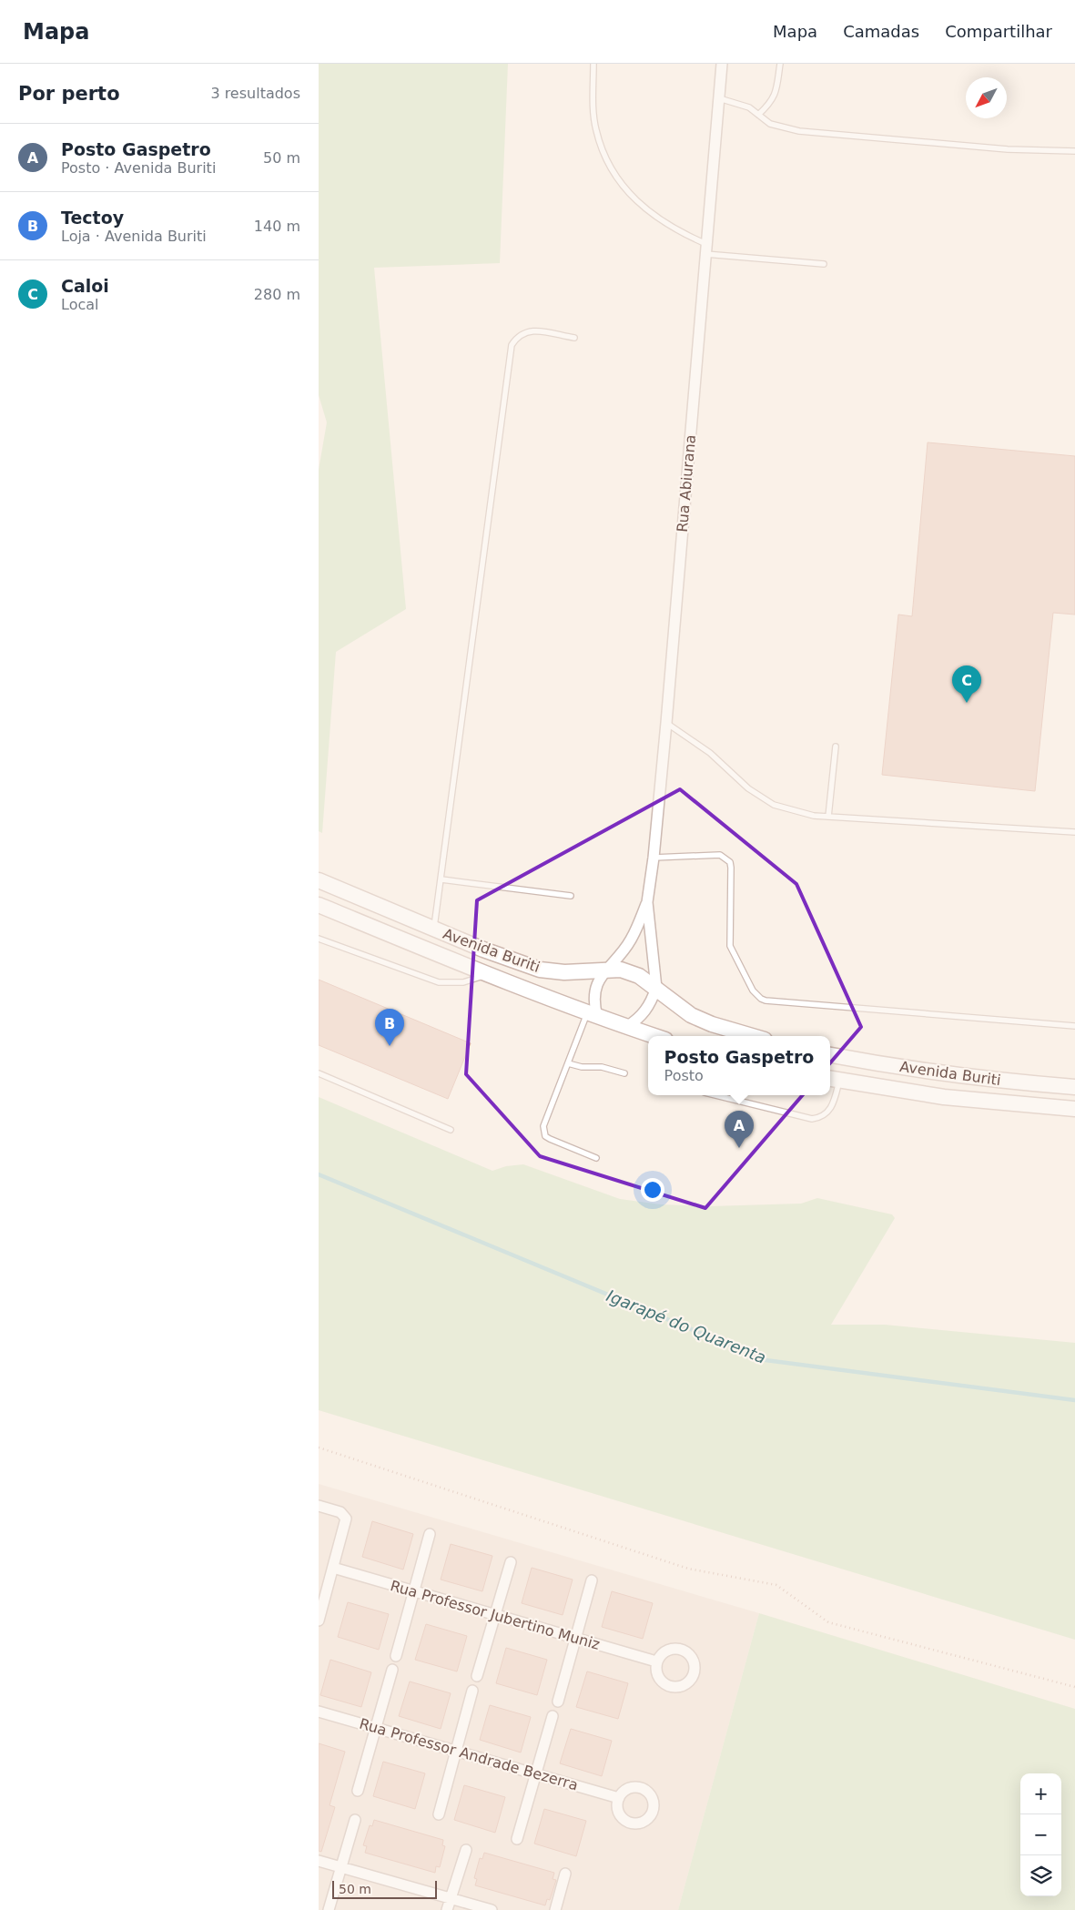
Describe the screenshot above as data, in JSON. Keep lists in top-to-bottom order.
{
  "streets": {
    "main road": ["Avenida Buriti"],
    "street": ["Rua Abiurana", "Rua Professor Jubertino Muniz", "Rua Professor Andrade Bezerra"]
  },
  "crossings": [
    ["Rua Abiurana", "Avenida Buriti"]
  ],
  "water": ["Igarapé do Quarenta"],
  "scale_bar": "50 m",
  "north": "bottom left",
  "page": {
    "header": "Mapa",
    "nav": ["Mapa", "Camadas", "Compartilhar"],
    "heading": ["Por perto", "3 resultados"],
    "list": [
      {
        "mark": "A",
        "name": "Posto Gaspetro",
        "note": "Posto · Avenida Buriti",
        "value": "50 m"
      },
      {
        "mark": "B",
        "name": "Tectoy",
        "note": "Loja · Avenida Buriti",
        "value": "140 m"
      },
      {
        "mark": "C",
        "name": "Caloi",
        "note": "Local",
        "value": "280 m"
      }
    ],
    "pins": ["C", "B", "A"],
    "popup": ["Posto Gaspetro", "Posto"],
    "map_buttons": ["+", "−"],
    "scale": "50 m"
  }
}
